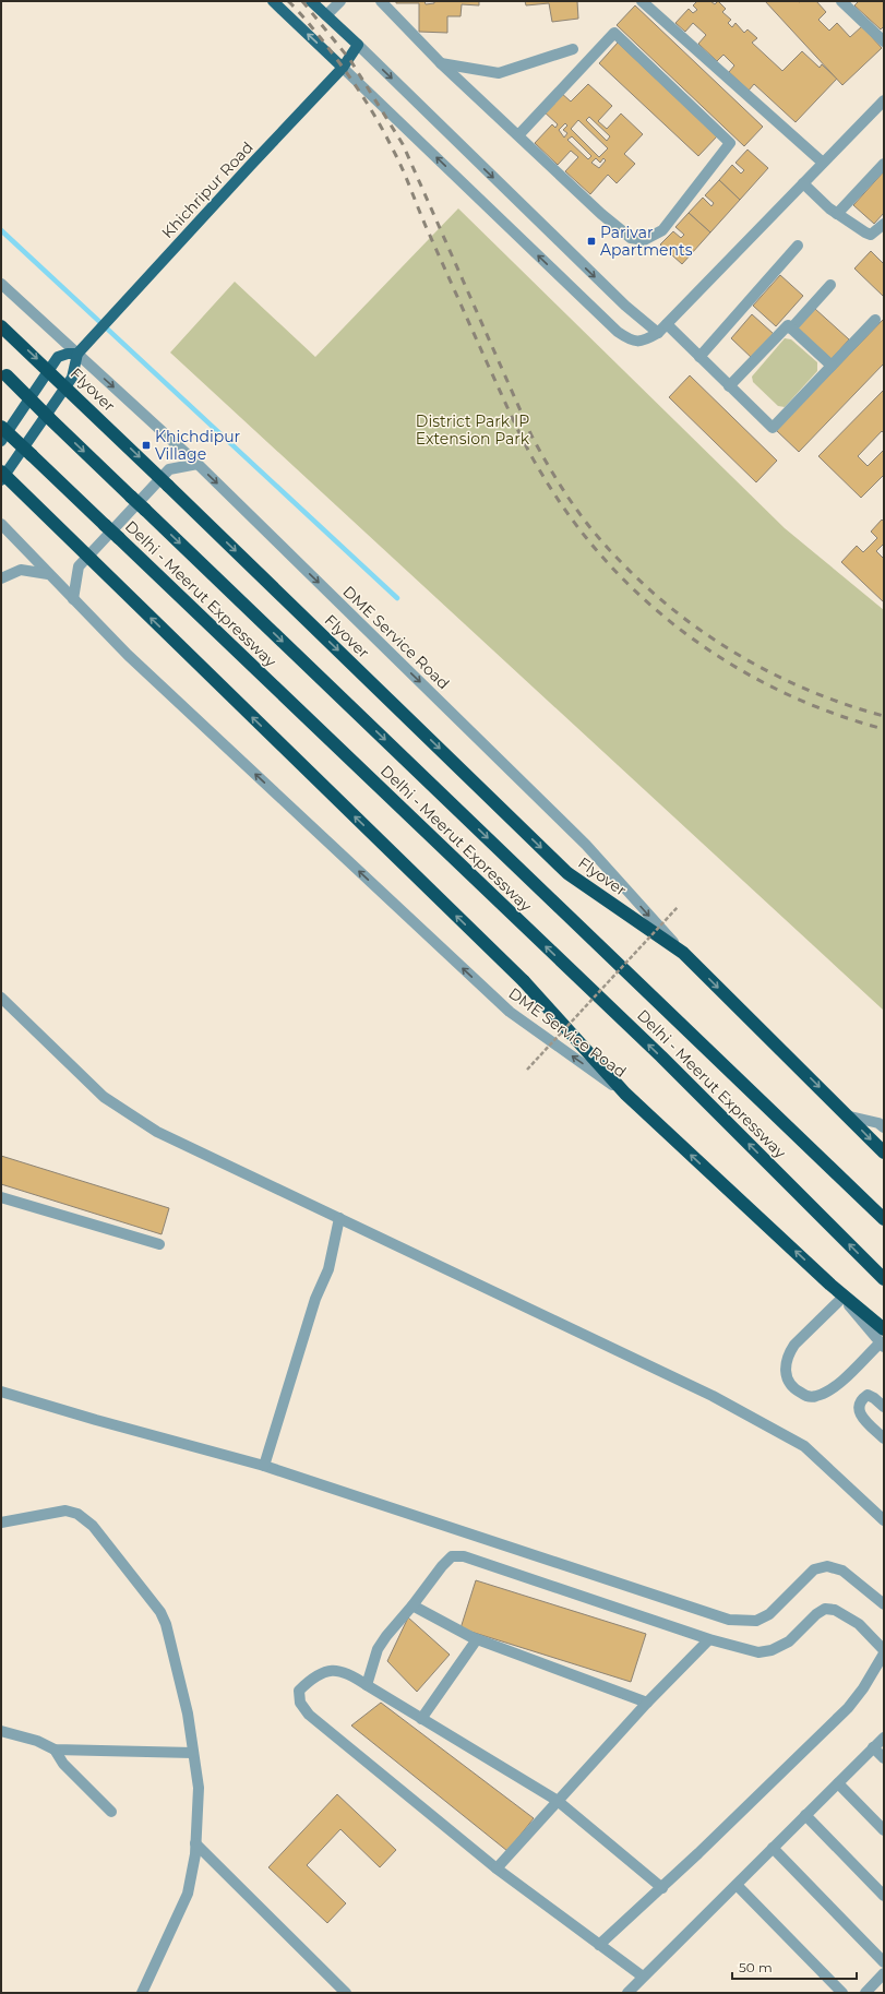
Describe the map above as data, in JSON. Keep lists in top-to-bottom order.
{
  "streets": {
    "highway": ["Flyover", "Delhi - Meerut Expressway"],
    "main road": ["Khichripur Road"],
    "street": ["DME Service Road"]
  },
  "crossings": [
    ["Khichripur Road", "DME Service Road"],
    ["Flyover", "DME Service Road"]
  ],
  "parks": ["District Park IP Extension Park"],
  "places": {
    "transit": ["Parivar Apartments", "Khichdipur Village"]
  },
  "scale_bar": "50 m"
}
